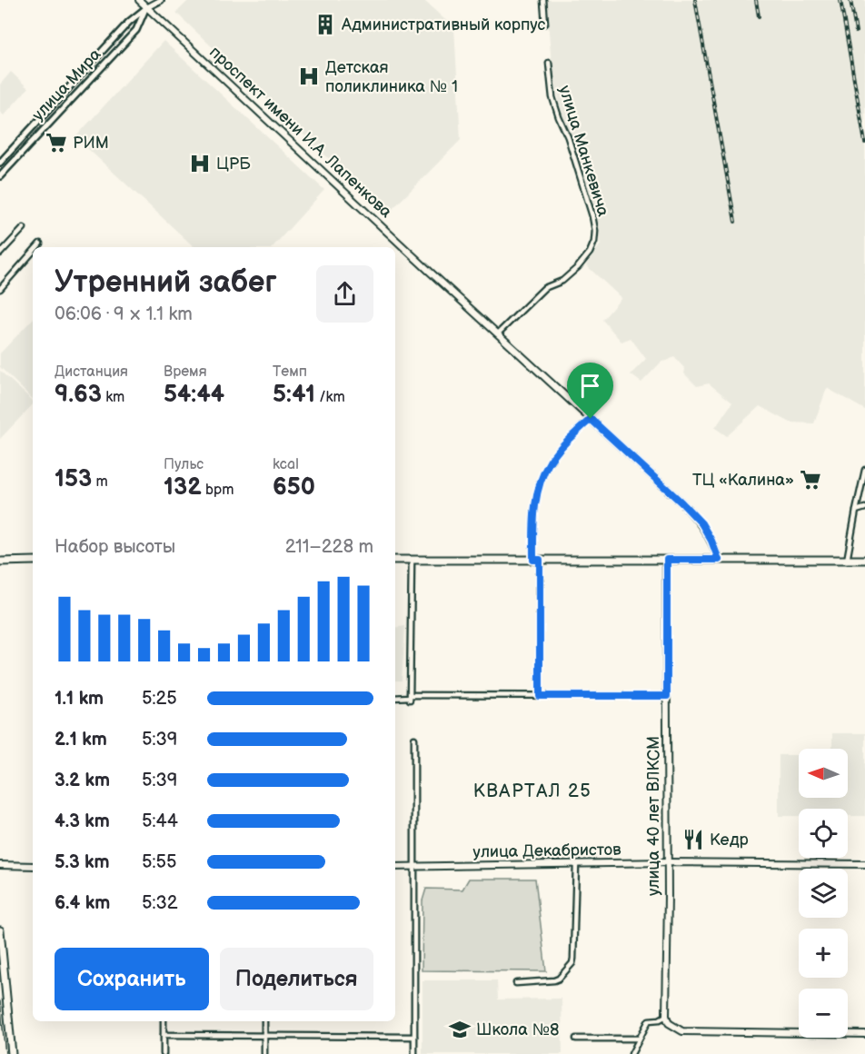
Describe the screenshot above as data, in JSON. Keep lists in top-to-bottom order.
{
  "streets": {
    "main road": ["проспект имени И.А. Лапенкова", "улица 40 лет ВЛКСМ", "улица Декабристов"],
    "street": ["улица Мира", "улица Манкевича"]
  },
  "crossings": [
    ["улица Мира", "проспект имени И.А. Лапенкова"],
    ["проспект имени И.А. Лапенкова", "улица Манкевича"],
    ["улица 40 лет ВЛКСМ", "улица Декабристов"]
  ],
  "districts": ["КВАРТАЛ 25"],
  "places": {
    "building": ["Административный корпус"],
    "hospital": ["Детская поликлиника № 1", "ЦРБ"],
    "supermarket": ["РИМ", "ТЦ «Калина»"],
    "restaurant": ["Кедр"],
    "school or university": ["Школа №8"]
  },
  "north": "left",
  "page": {
    "heading": ["Утренний забег", "06:06 · 9 × 1.1 km"],
    "stats": [
      ["Дистанция", "9.63 km"],
      ["Время", "54:44"],
      ["Темп", "5:41 /km"],
      ["153 m"],
      ["Пульс", "132 bpm"],
      ["kcal", "650"]
    ],
    "chart": ["Набор высоты", "211–228 m"],
    "list": [
      {
        "name": "1.1 km",
        "note": "5:25"
      },
      {
        "name": "2.1 km",
        "note": "5:39"
      },
      {
        "name": "3.2 km",
        "note": "5:39"
      },
      {
        "name": "4.3 km",
        "note": "5:44"
      },
      {
        "name": "5.3 km",
        "note": "5:55"
      },
      {
        "name": "6.4 km",
        "note": "5:32"
      }
    ],
    "map_buttons": ["+", "−"],
    "buttons": ["Сохранить", "Поделиться"]
  }
}
